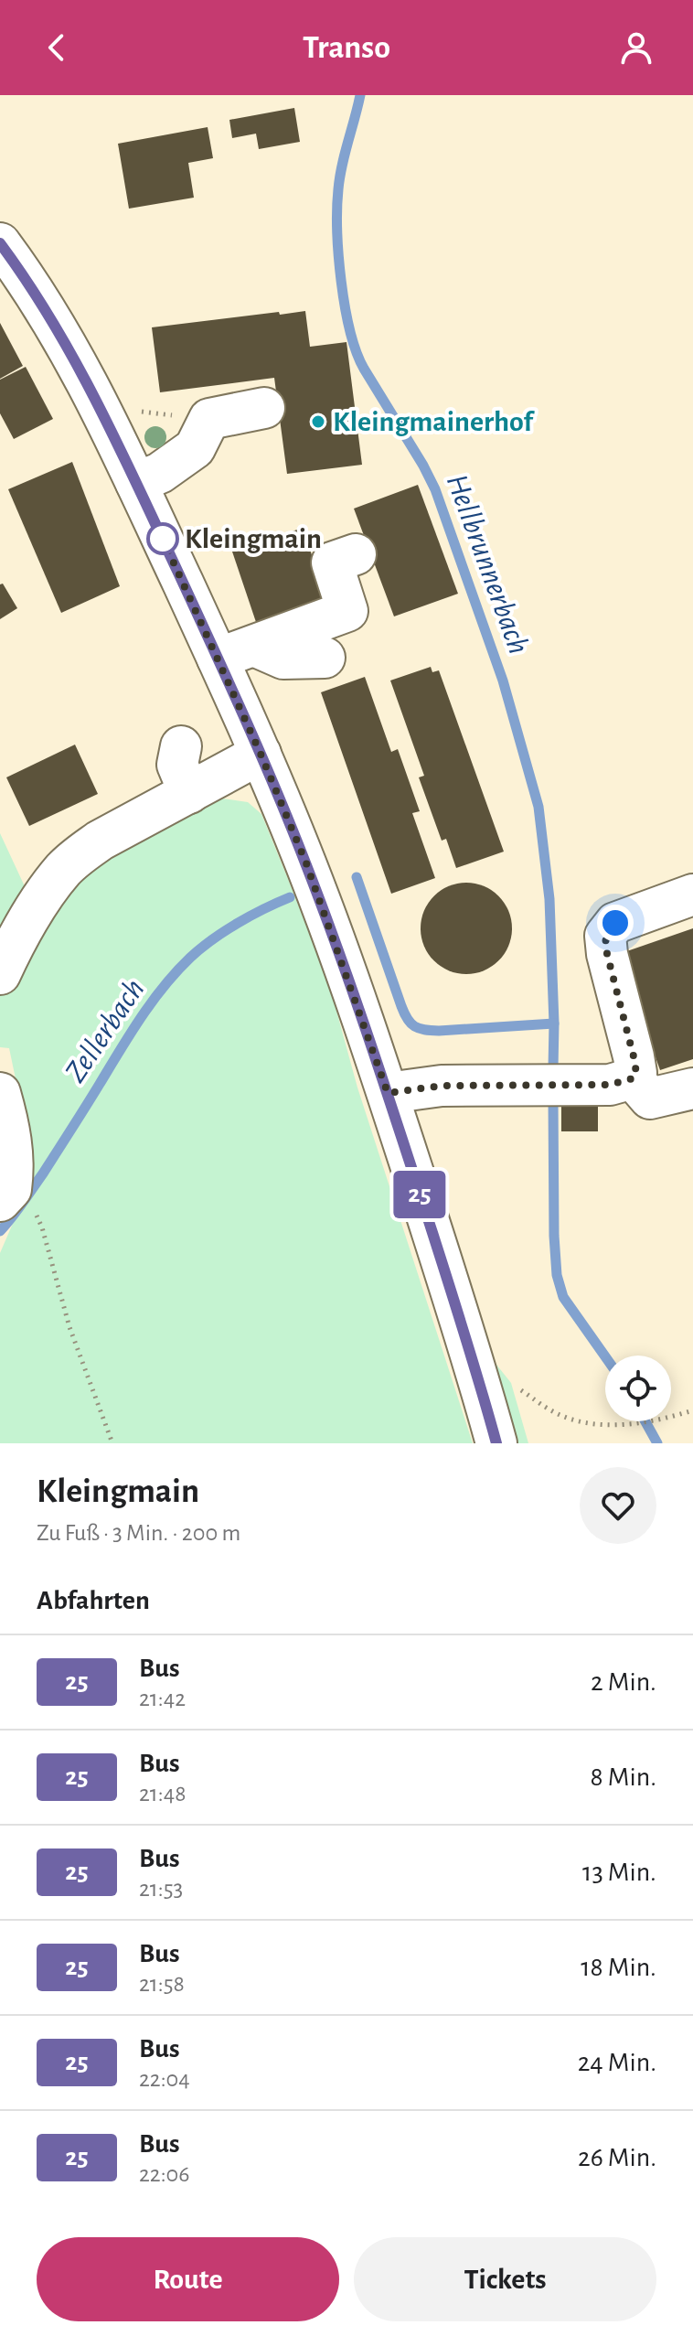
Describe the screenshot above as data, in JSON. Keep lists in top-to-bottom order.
{
  "water": ["Hellbrunnerbach", "Zellerbach"],
  "places": ["Kleingmainerhof", "Kleingmain"],
  "lines": ["bus line 25"],
  "page": {
    "header": "Transo",
    "on_map": "25",
    "heading": [
      ["Kleingmain", "Zu Fuß · 3 Min. · 200 m"],
      "Abfahrten"
    ],
    "list": [
      {
        "mark": "25",
        "name": "Bus",
        "note": "21:42",
        "value": "2 Min."
      },
      {
        "mark": "25",
        "name": "Bus",
        "note": "21:48",
        "value": "8 Min."
      },
      {
        "mark": "25",
        "name": "Bus",
        "note": "21:53",
        "value": "13 Min."
      },
      {
        "mark": "25",
        "name": "Bus",
        "note": "21:58",
        "value": "18 Min."
      },
      {
        "mark": "25",
        "name": "Bus",
        "note": "22:04",
        "value": "24 Min."
      },
      {
        "mark": "25",
        "name": "Bus",
        "note": "22:06",
        "value": "26 Min."
      }
    ],
    "buttons": ["Route", "Tickets"]
  }
}
